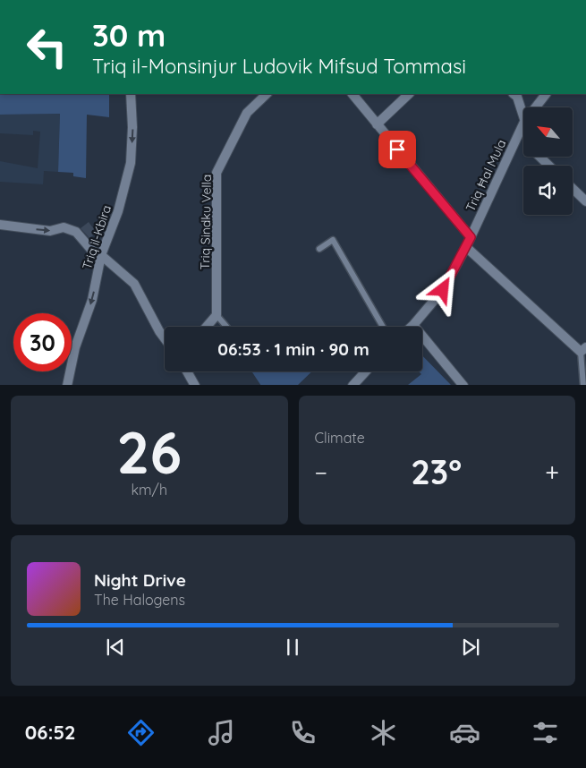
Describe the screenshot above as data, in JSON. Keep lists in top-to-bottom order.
{
  "streets": {
    "street": ["Triq Ħal Mula", "Triq Sindku Vella", "Triq il-Kbira"]
  },
  "one_way": ["Triq il-Kbira"],
  "north": "top left",
  "page": {
    "turn": ["30 m", "Triq il-Monsinjur Ludovik Mifsud Tommasi"],
    "limit": "30",
    "trip": "06:53 · 1 min · 90 m",
    "tile": [
      ["26", "km/h"],
      "Climate"
    ],
    "heat": ["−", "23°", "+"],
    "song": ["Night Drive", "The Halogens"],
    "tabs": "06:52"
  }
}
